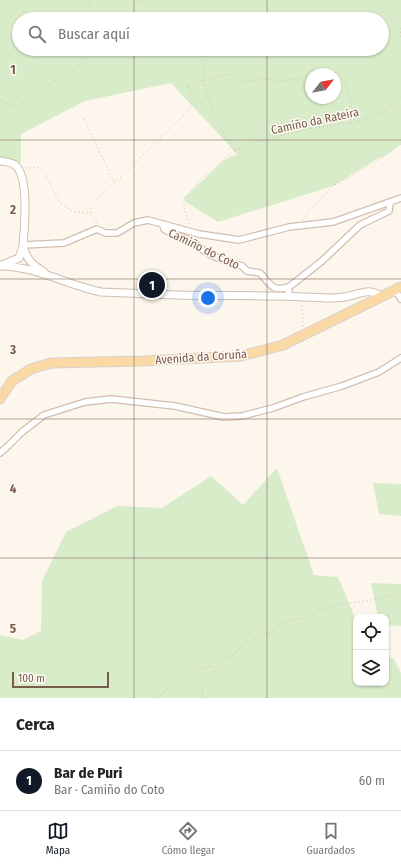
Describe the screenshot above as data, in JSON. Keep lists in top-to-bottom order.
{
  "streets": {
    "main road": ["Avenida da Coruña"],
    "street": ["Camiño do Coto"],
    "path": ["Camiño da Rateira"]
  },
  "scale_bar": "100 m",
  "north": "top right",
  "page": {
    "search": "Buscar aquí",
    "pins": "1",
    "scale": "100 m",
    "heading": "Cerca",
    "list": [
      {
        "mark": "1",
        "name": "Bar de Puri",
        "note": "Bar · Camiño do Coto",
        "value": "60 m"
      }
    ],
    "nav": ["Mapa", "Cómo llegar", "Guardados"]
  },
  "grid": {
    "rows": [
      "1",
      "2",
      "3",
      "4",
      "5"
    ]
  }
}
